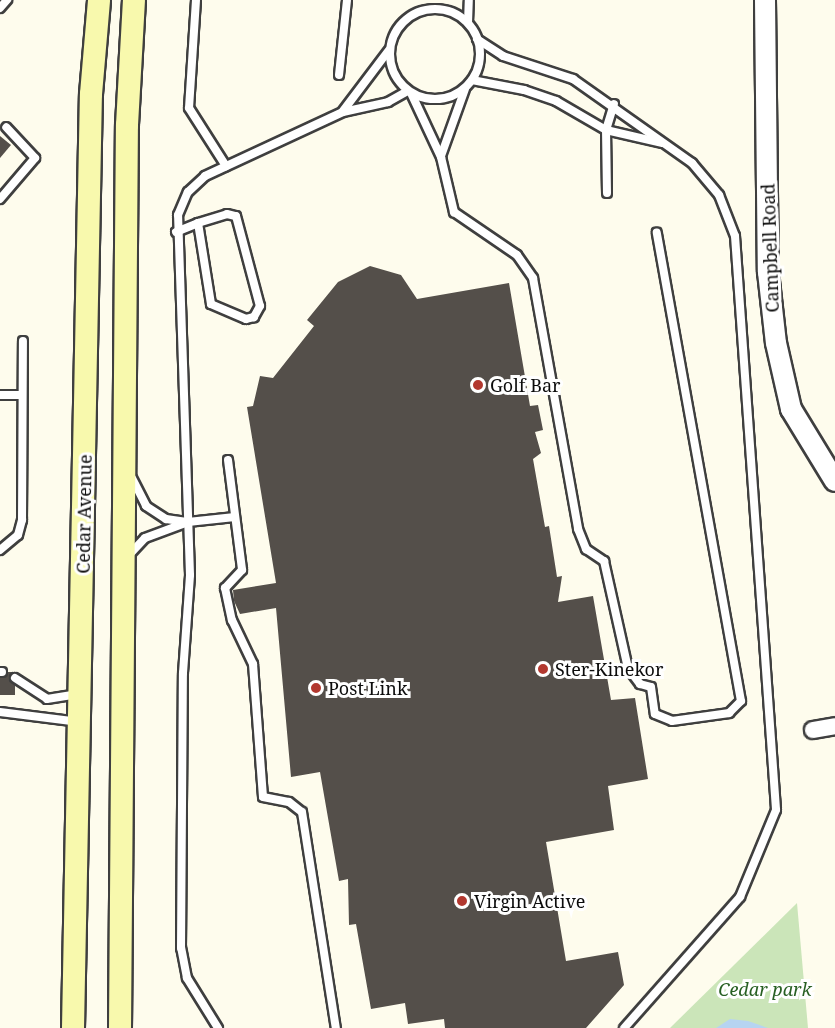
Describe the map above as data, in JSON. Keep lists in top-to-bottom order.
{
  "streets": {
    "main road": ["Cedar Avenue"],
    "street": ["Campbell Road"]
  },
  "parks": ["Cedar park"],
  "places": [
    "Golf Bar",
    "Ster-Kinekor",
    "Post Link",
    "Virgin Active"
  ]
}
